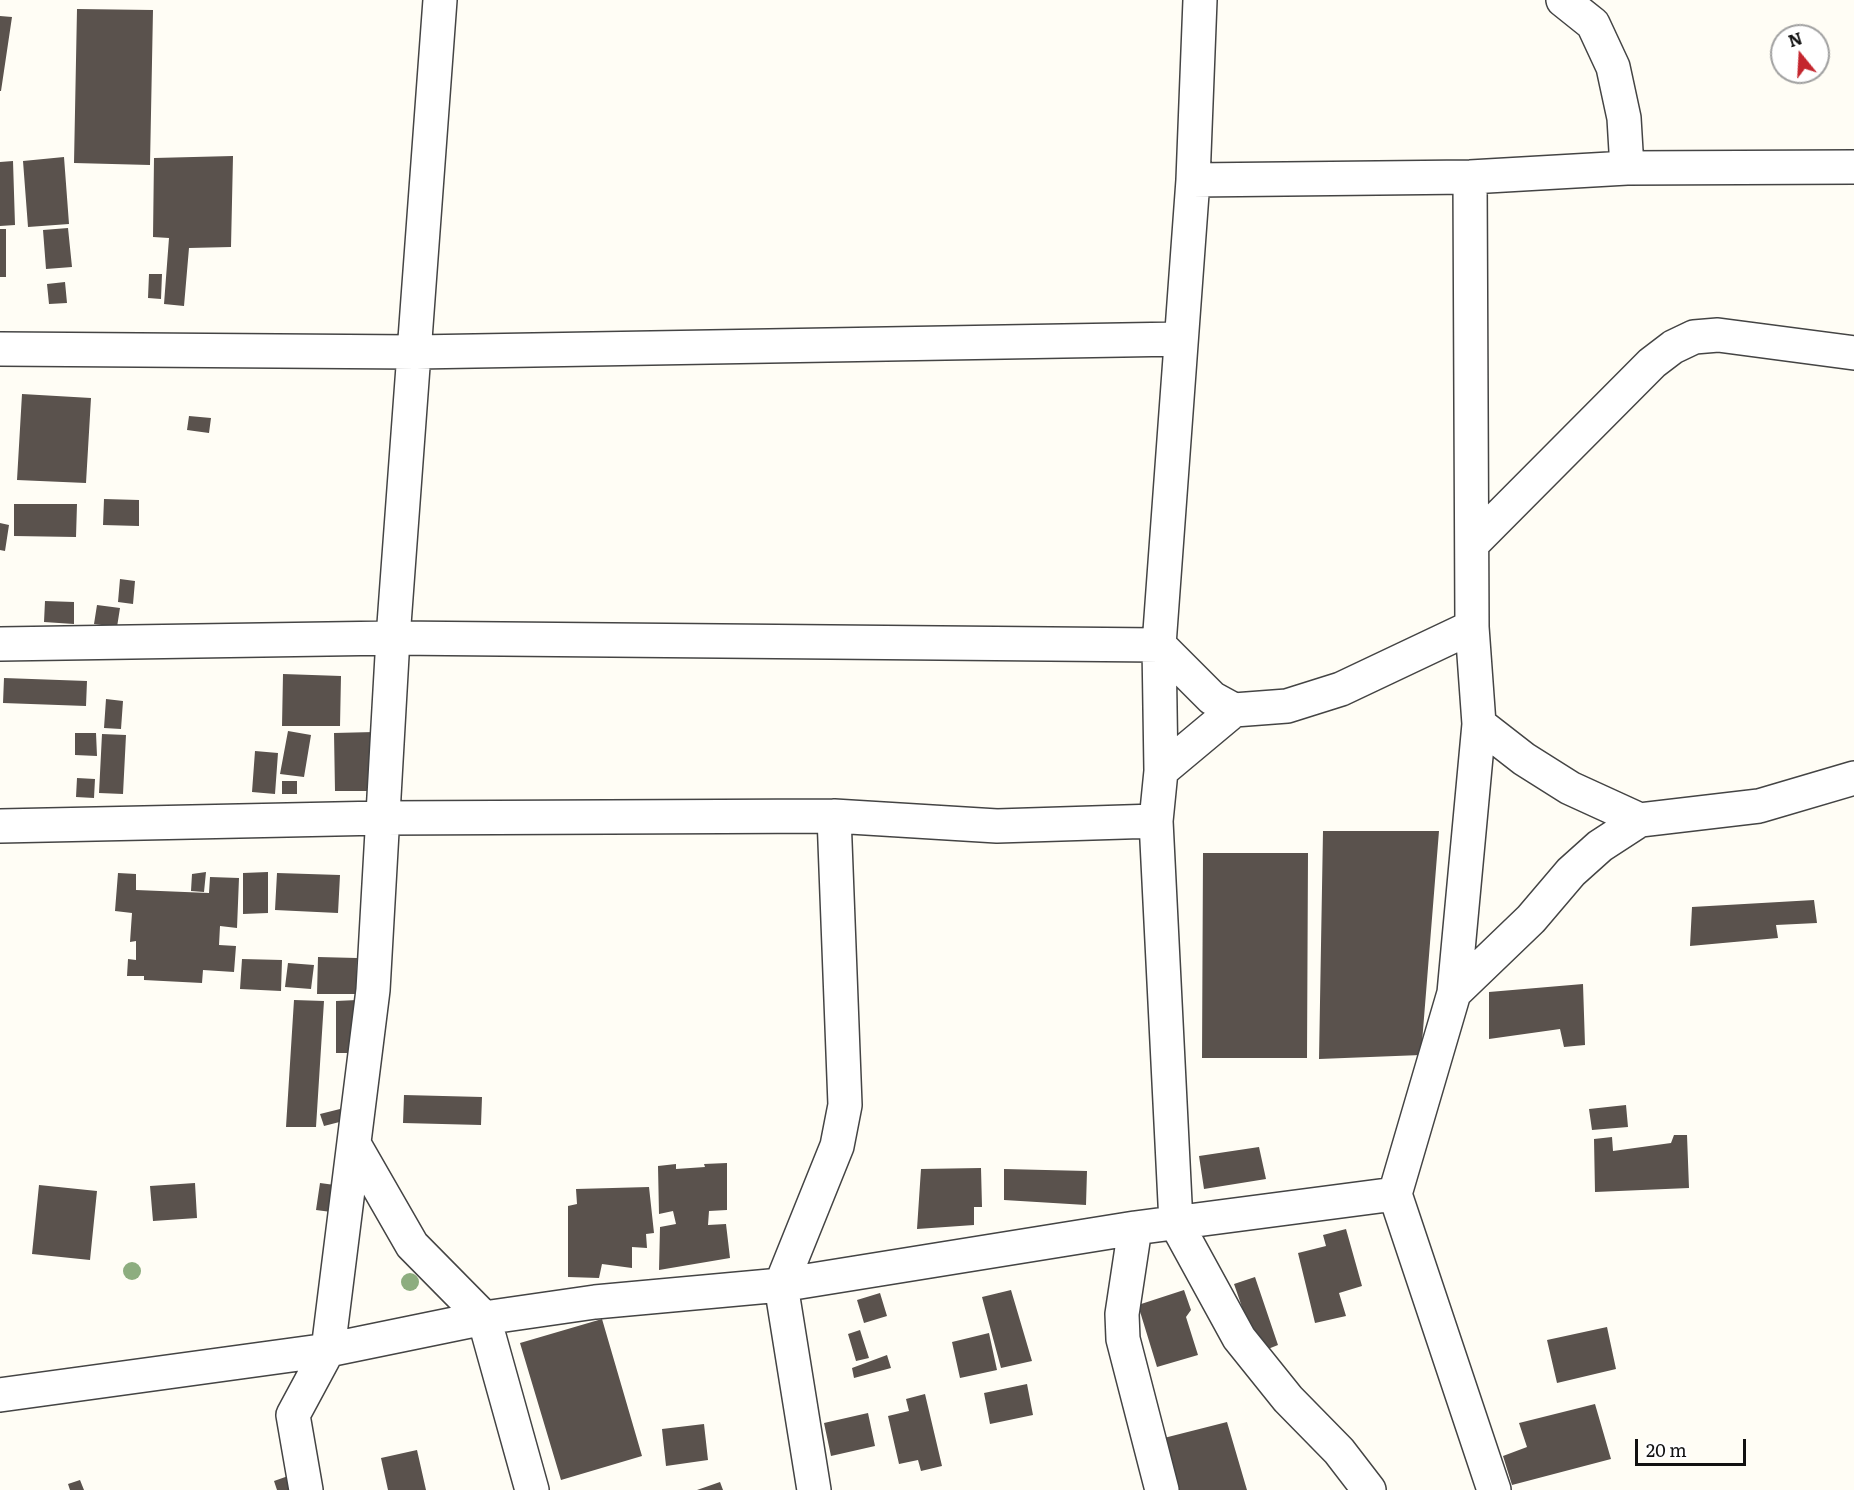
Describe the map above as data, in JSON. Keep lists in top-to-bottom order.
{
  "scale_bar": "20 m",
  "north": "top"
}
